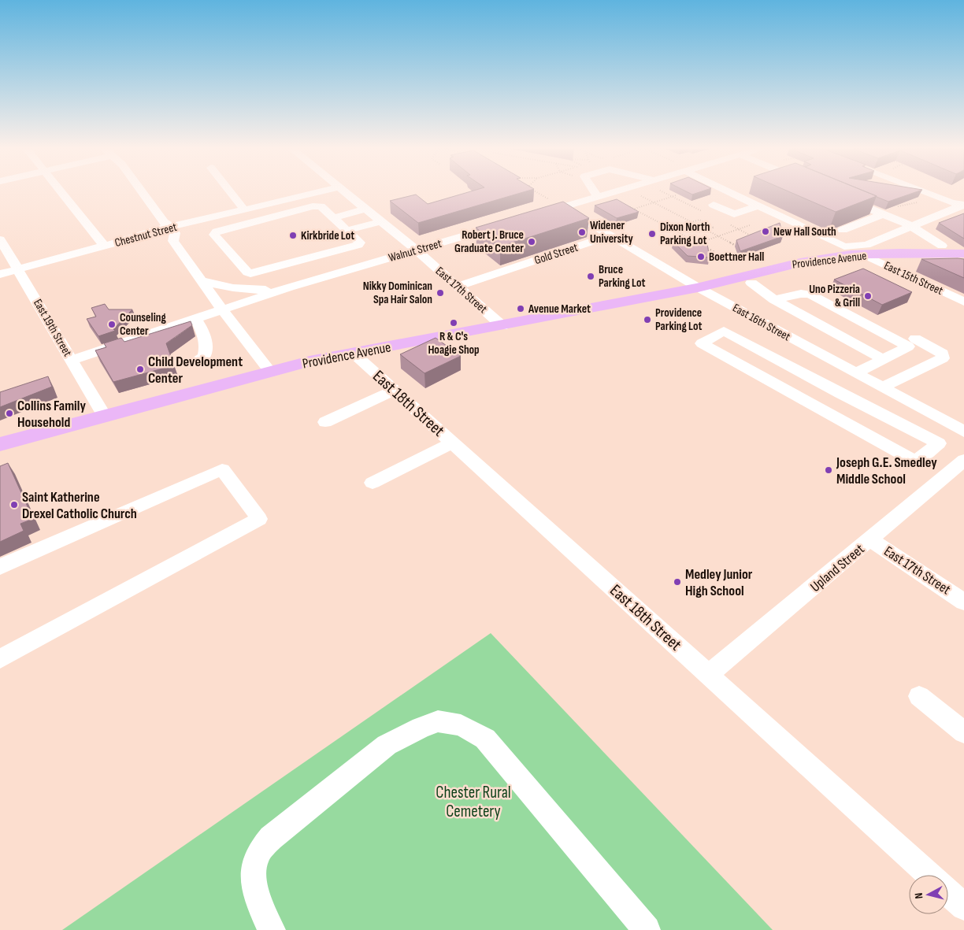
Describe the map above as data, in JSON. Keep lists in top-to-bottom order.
{
  "streets": {
    "main road": ["Providence Avenue"],
    "street": [
      "Chestnut Street",
      "Walnut Street",
      "Gold Street",
      "East 15th Street",
      "East 17th Street",
      "East 16th Street",
      "East 19th Street",
      "East 18th Street",
      "Upland Street"
    ]
  },
  "crossings": [
    ["Chestnut Street", "East 19th Street"],
    ["Walnut Street", "East 17th Street"],
    ["Walnut Street", "East 19th Street"],
    ["Gold Street", "East 17th Street"],
    ["Gold Street", "East 16th Street"],
    ["Providence Avenue", "East 15th Street"],
    ["Providence Avenue", "East 17th Street"],
    ["Providence Avenue", "East 16th Street"],
    ["Providence Avenue", "East 19th Street"],
    ["Providence Avenue", "East 18th Street"],
    ["East 17th Street", "Upland Street"],
    ["East 18th Street", "Upland Street"]
  ],
  "parks": ["Chester Rural Cemetery"],
  "places": [
    "New Hall South",
    "Widener University",
    "Dixon North Parking Lot",
    "Kirkbride Lot",
    "Robert J. Bruce Graduate Center",
    "Boettner Hall",
    "Bruce Parking Lot",
    "Nikky Dominican Spa Hair Salon",
    "Uno Pizzeria & Grill",
    "Avenue Market",
    "Providence Parking Lot",
    "R & C's Hoagie Shop",
    "Counseling Center",
    "Child Development Center",
    "Collins Family Household",
    "Joseph G.E. Smedley Middle School",
    "Saint Katherine Drexel Catholic Church",
    "Medley Junior High School"
  ],
  "north": "left"
}
